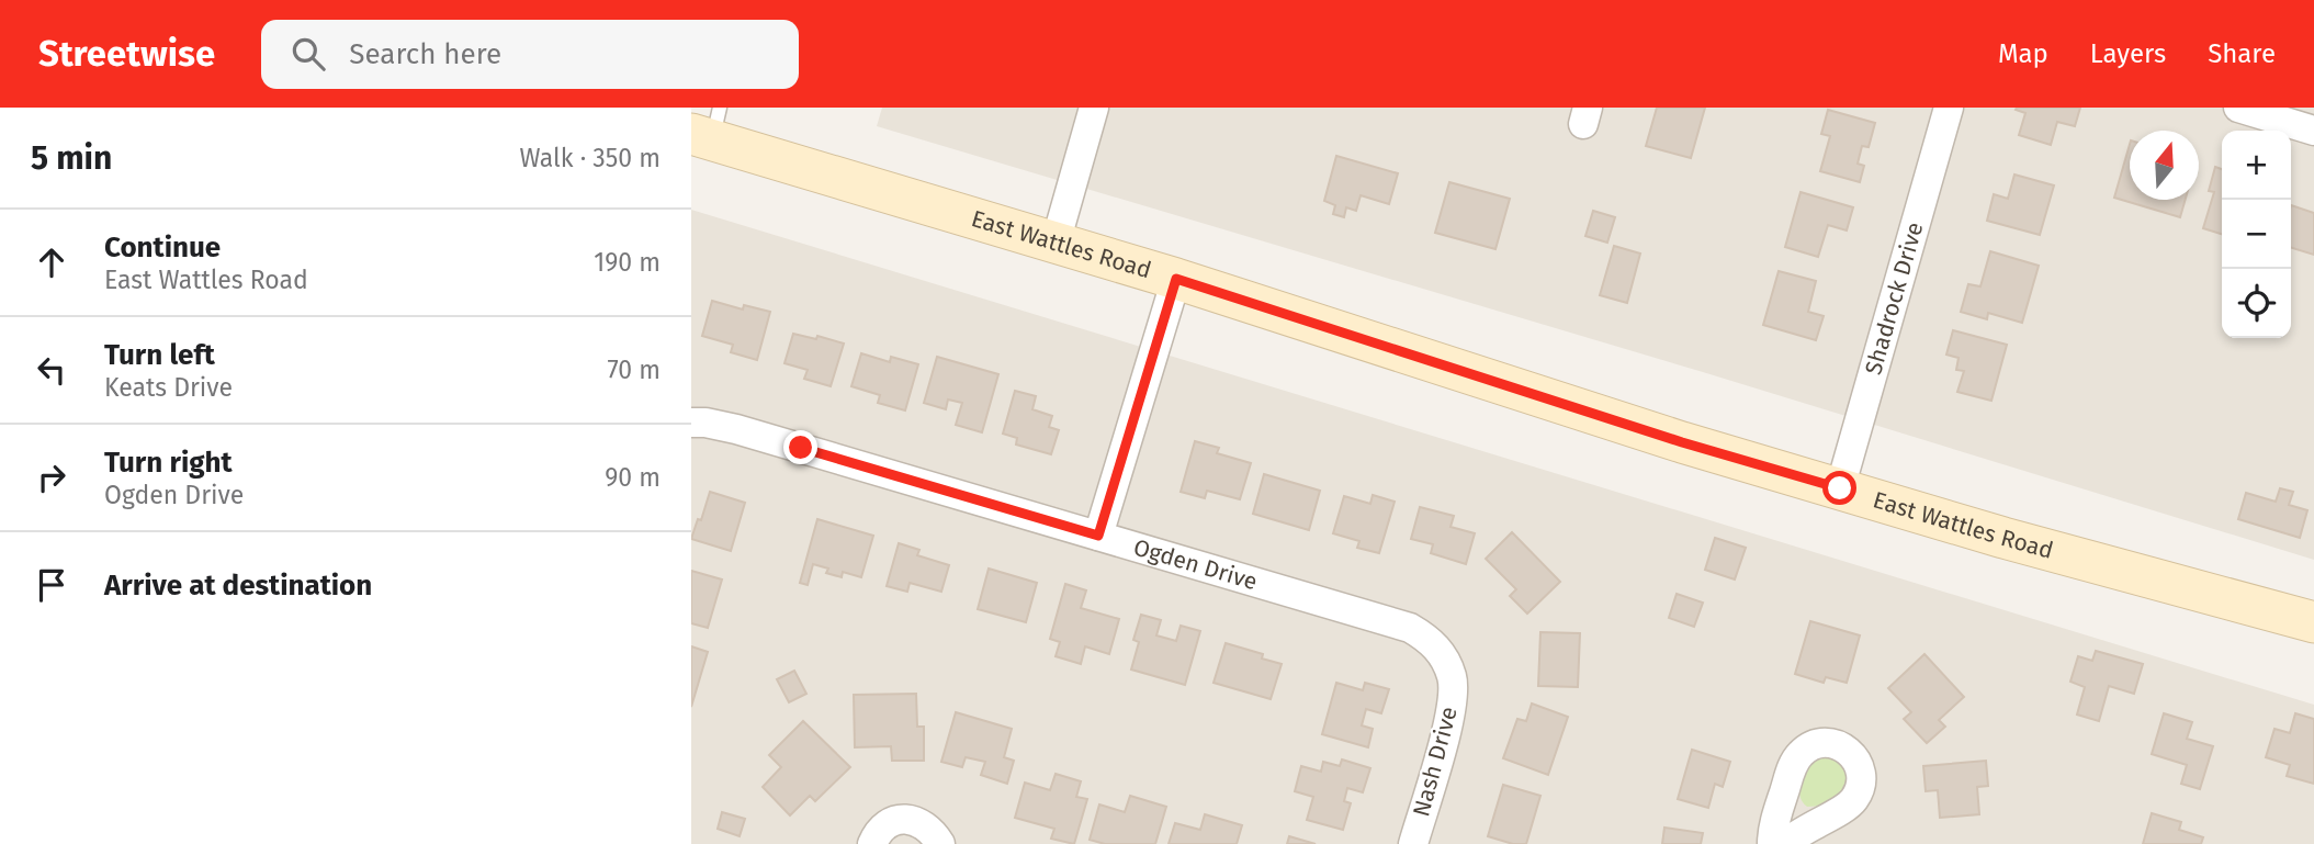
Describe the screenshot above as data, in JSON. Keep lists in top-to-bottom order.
{
  "streets": {
    "main road": ["East Wattles Road"],
    "street": ["Shadrock Drive", "Ogden Drive", "Nash Drive"]
  },
  "crossings": [
    ["East Wattles Road", "Shadrock Drive"],
    ["Ogden Drive", "Nash Drive"]
  ],
  "north": "top",
  "page": {
    "header": "Streetwise",
    "search": "Search here",
    "nav": ["Map", "Layers", "Share"],
    "heading": ["5 min", "Walk · 350 m"],
    "map_buttons": ["+", "−"],
    "list": [
      ["Continue", "East Wattles Road", "190 m"],
      ["Turn left", "Keats Drive", "70 m"],
      ["Turn right", "Ogden Drive", "90 m"],
      "Arrive at destination"
    ]
  }
}
